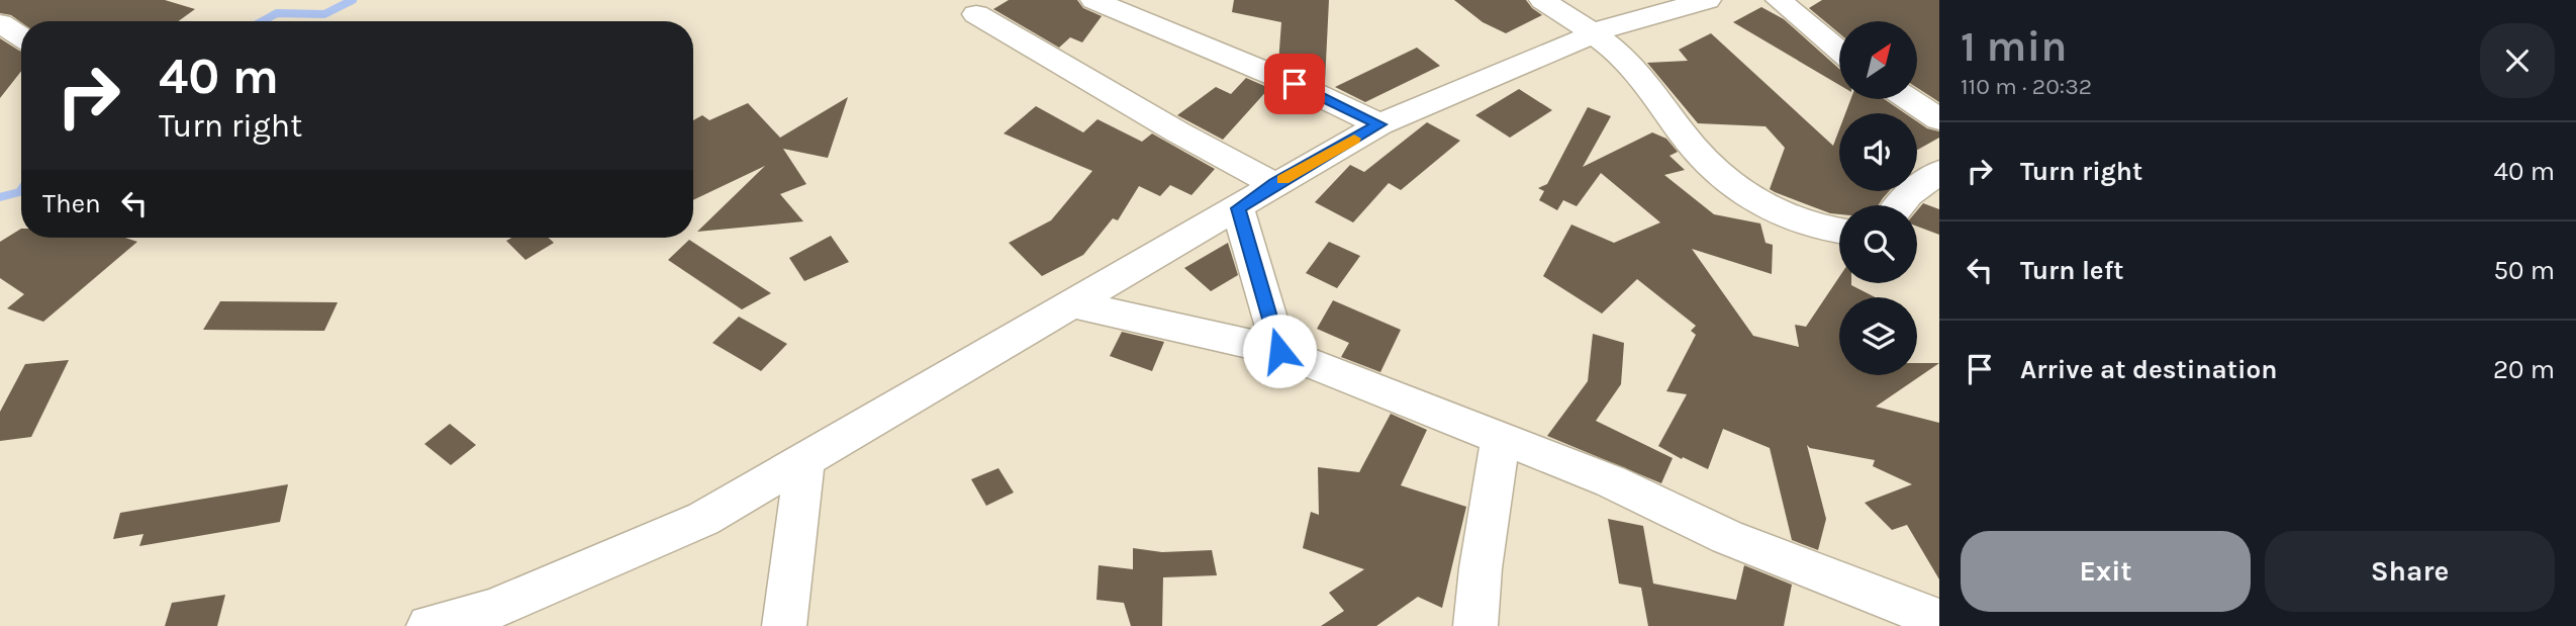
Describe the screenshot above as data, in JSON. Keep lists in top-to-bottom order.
{
  "north": "top right",
  "page": {
    "heading": ["1 min", "110 m · 20:32"],
    "turn": ["40 m", "Turn right"],
    "list": [
      {
        "name": "Turn right",
        "value": "40 m"
      },
      {
        "name": "Turn left",
        "value": "50 m"
      },
      {
        "name": "Arrive at destination",
        "value": "20 m"
      }
    ],
    "then": "Then",
    "buttons": ["Exit", "Share"]
  }
}
